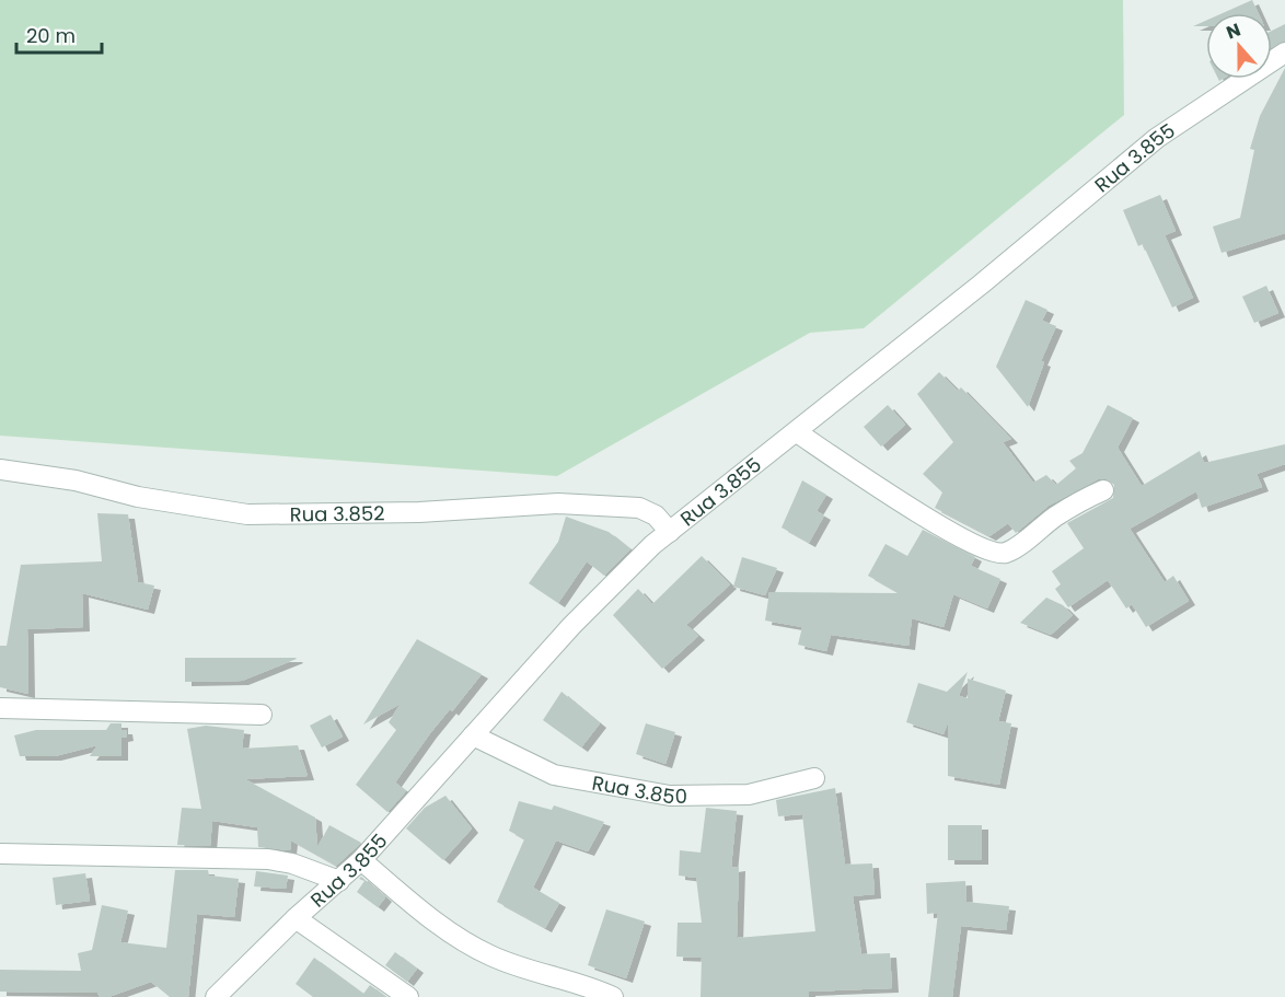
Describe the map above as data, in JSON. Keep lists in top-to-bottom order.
{
  "streets": {
    "street": ["Rua 3.855", "Rua 3.852", "Rua 3.850"]
  },
  "crossings": [
    ["Rua 3.855", "Rua 3.852"],
    ["Rua 3.855", "Rua 3.850"]
  ],
  "scale_bar": "20 m",
  "north": "top"
}
